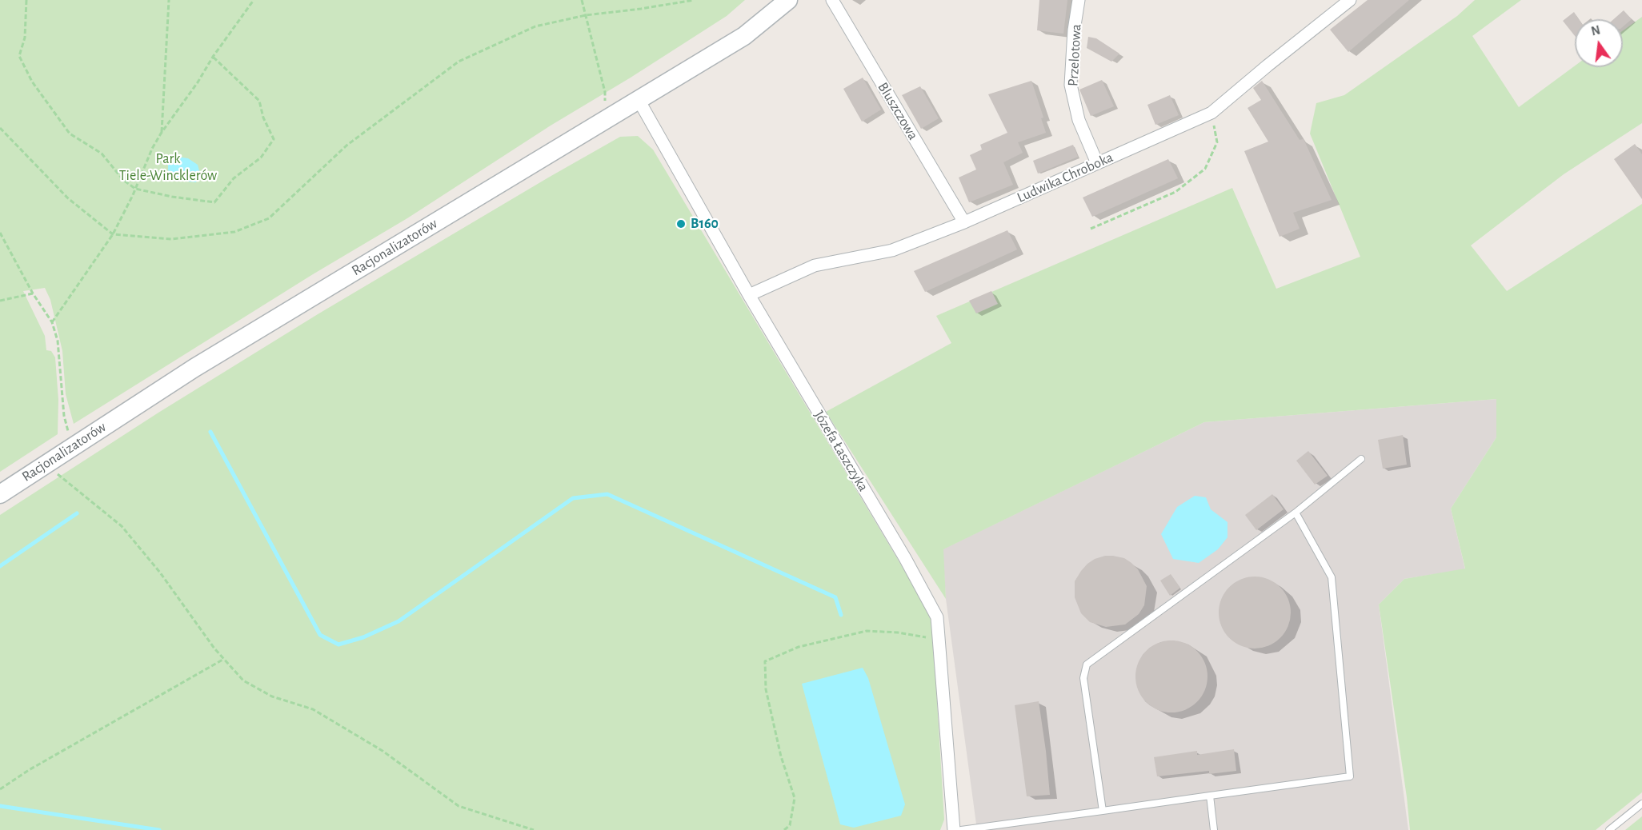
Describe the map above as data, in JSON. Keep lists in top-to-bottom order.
{
  "streets": {
    "street": [
      "Przelotowa",
      "Bluszczowa",
      "Ludwika Chroboka",
      "Racjonalizatorów",
      "Józefa Łaszczyka"
    ]
  },
  "crossings": [
    ["Przelotowa", "Ludwika Chroboka"],
    ["Bluszczowa", "Ludwika Chroboka"],
    ["Ludwika Chroboka", "Józefa Łaszczyka"],
    ["Racjonalizatorów", "Józefa Łaszczyka"]
  ],
  "parks": ["Park Tiele-Wincklerów"],
  "places": ["B160"],
  "north": "top"
}
